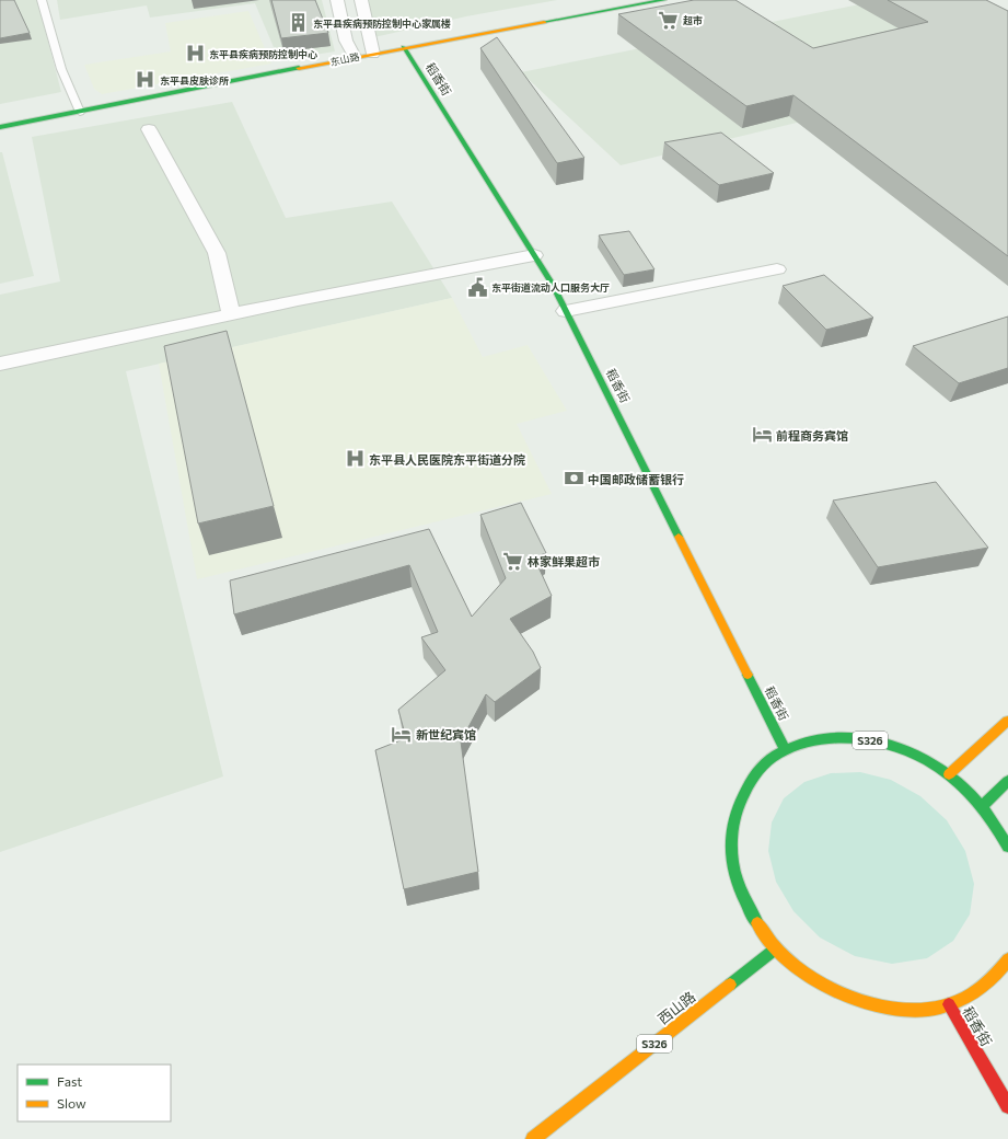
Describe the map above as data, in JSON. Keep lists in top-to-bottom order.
{
  "streets": {
    "main road": [
      "东山路",
      "稻香街",
      "S326",
      "西山路"
    ]
  },
  "crossings": [
    ["东山路", "稻香街"],
    ["稻香街", "S326"],
    ["S326", "西山路"]
  ],
  "places": {
    "supermarket": ["超市", "林家鲜果超市"],
    "building": ["东平县疾病预防控制中心家属楼"],
    "hospital": ["东平县疾病预防控制中心", "东平县皮肤诊所", "东平县人民医院东平街道分院"],
    "public building": ["东平街道流动人口服务大厅"],
    "hotel": ["前程商务宾馆", "新世纪宾馆"],
    "bank": ["中国邮政储蓄银行"]
  },
  "legend": ["Fast", "Slow"]
}
